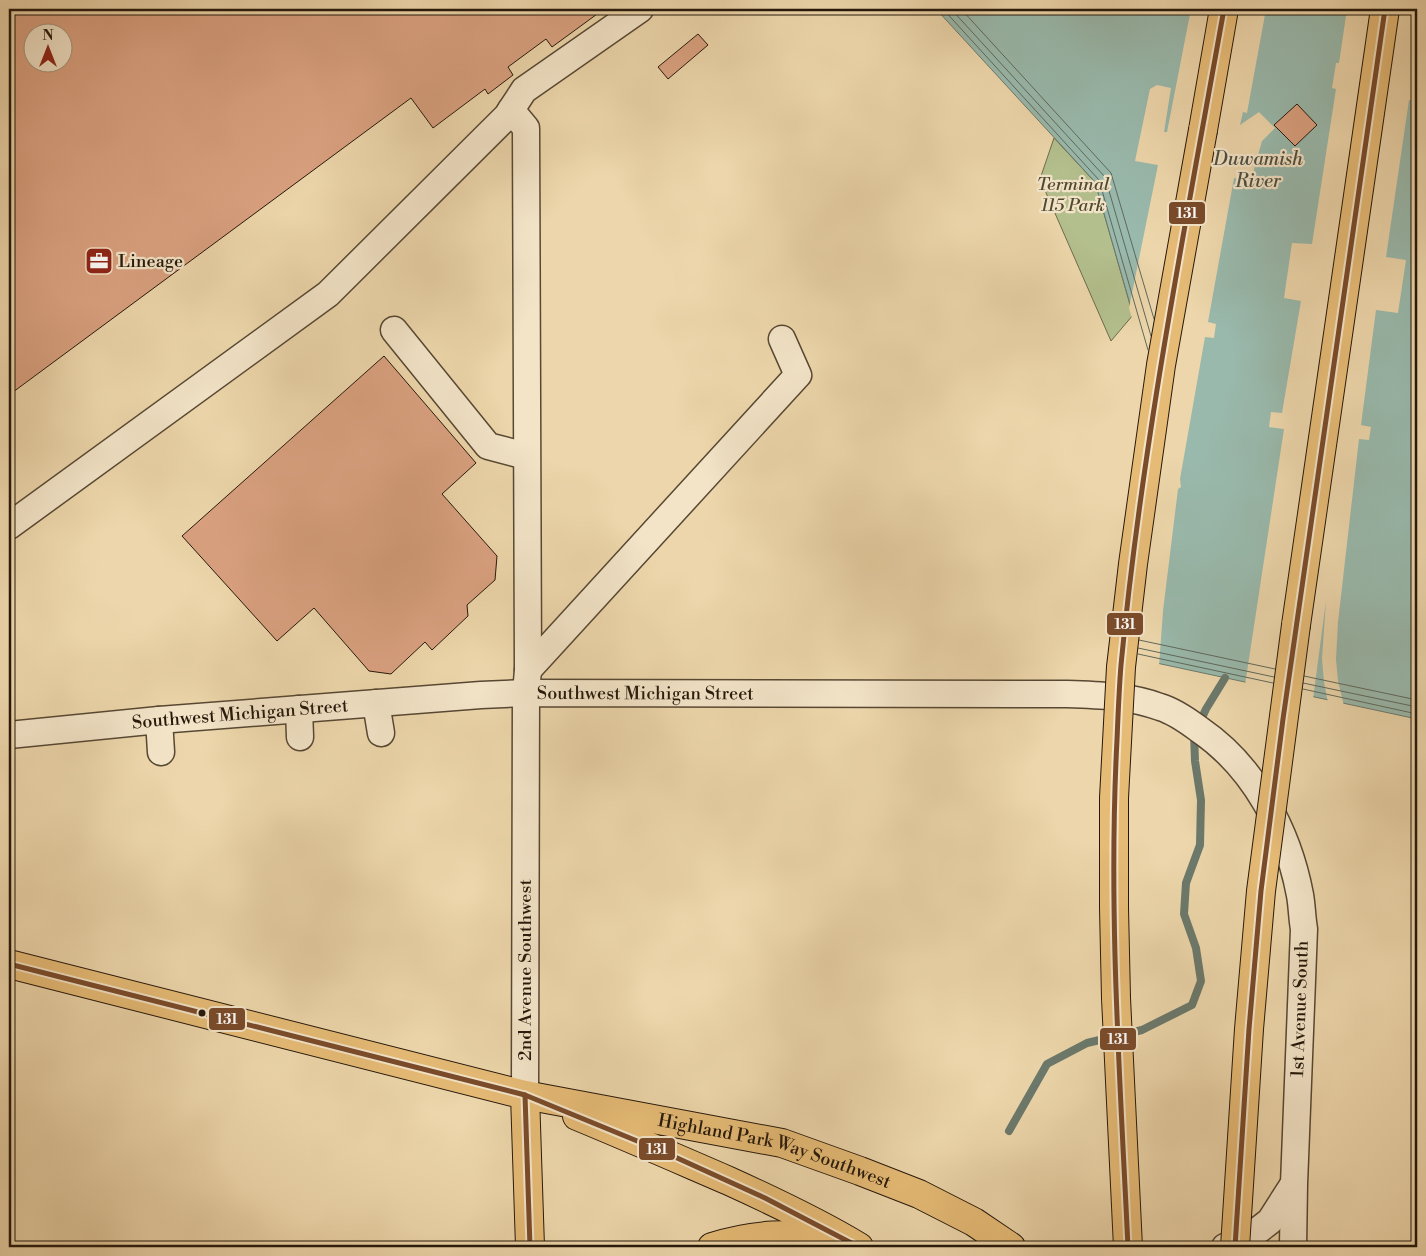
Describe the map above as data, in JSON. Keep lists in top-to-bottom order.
{
  "streets": {
    "main road": ["2nd Avenue Southwest", "Highland Park Way Southwest"],
    "street": ["Southwest Michigan Street", "1st Avenue South"]
  },
  "crossings": [
    ["Southwest Michigan Street", "2nd Avenue Southwest"],
    ["Southwest Michigan Street", "1st Avenue South"],
    ["2nd Avenue Southwest", "Highland Park Way Southwest"]
  ],
  "water": ["Duwamish River"],
  "parks": ["Terminal 115 Park"],
  "places": {
    "office": ["Lineage"]
  },
  "lines": ["transit line 131"],
  "north": "top"
}
